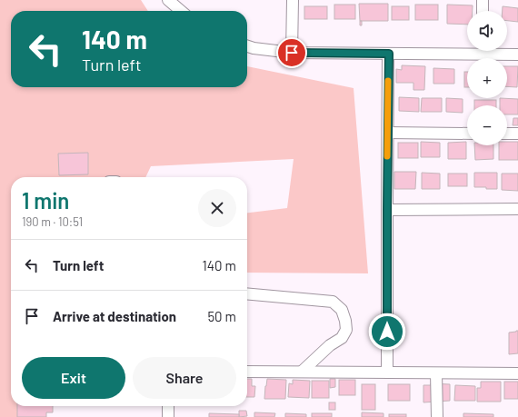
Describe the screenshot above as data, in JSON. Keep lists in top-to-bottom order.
{
  "page": {
    "map_buttons": ["+", "−"],
    "turn": ["140 m", "Turn left"],
    "heading": ["1 min", "190 m · 10:51"],
    "list": [
      {
        "name": "Turn left",
        "value": "140 m"
      },
      {
        "name": "Arrive at destination",
        "value": "50 m"
      }
    ],
    "buttons": ["Exit", "Share"]
  }
}
